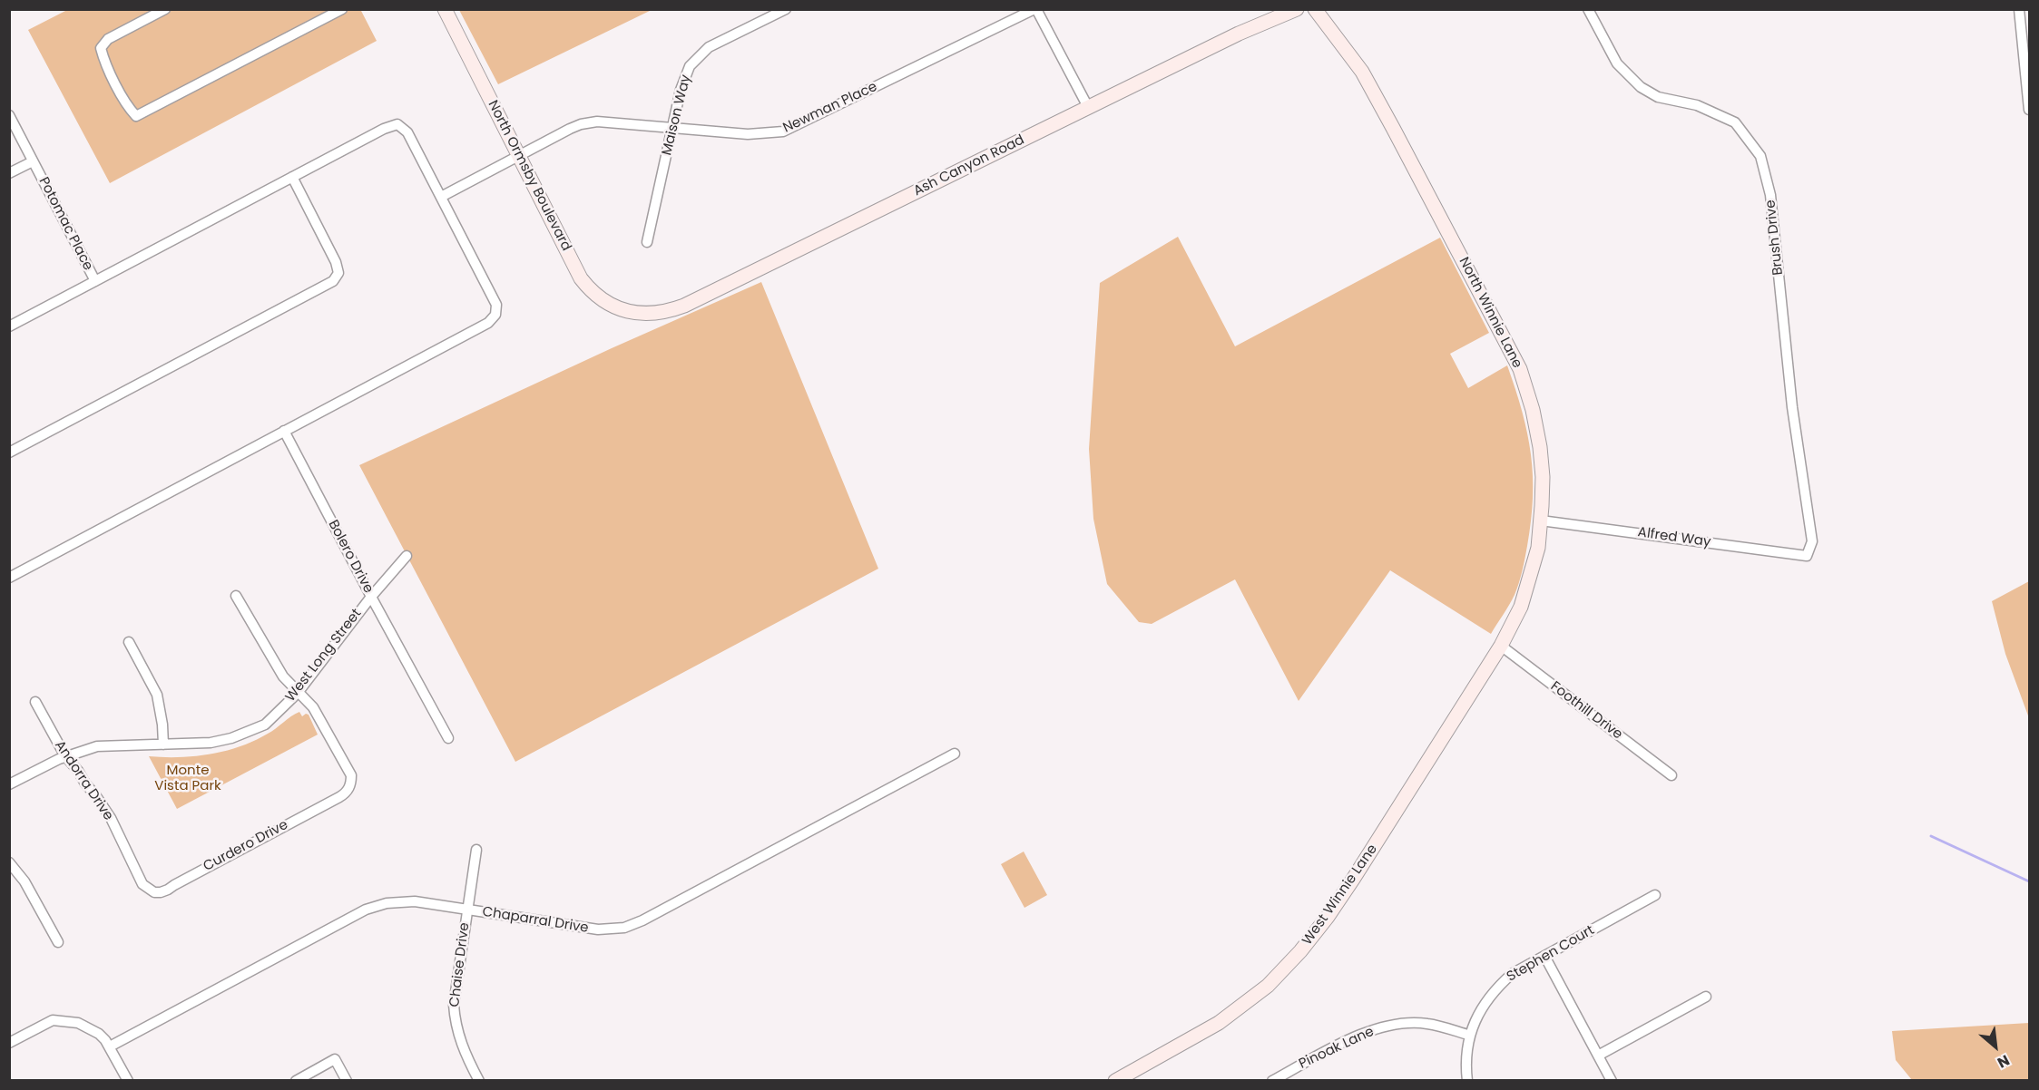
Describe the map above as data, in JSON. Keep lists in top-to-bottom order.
{
  "streets": {
    "street": [
      "Newman Place",
      "Maison Way",
      "Ash Canyon Road",
      "North Ormsby Boulevard",
      "Potomac Place",
      "Brush Drive",
      "North Winnie Lane",
      "Alfred Way",
      "Bolero Drive",
      "West Long Street",
      "Foothill Drive",
      "Andorra Drive",
      "Curdero Drive",
      "West Winnie Lane",
      "Chaparral Drive",
      "Stephen Court",
      "Chaise Drive",
      "Pinoak Lane"
    ]
  },
  "crossings": [
    ["Newman Place", "Maison Way"],
    ["Newman Place", "North Ormsby Boulevard"],
    ["Ash Canyon Road", "North Ormsby Boulevard"],
    ["Brush Drive", "Alfred Way"],
    ["North Winnie Lane", "Alfred Way"],
    ["North Winnie Lane", "Foothill Drive"],
    ["North Winnie Lane", "West Winnie Lane"],
    ["Bolero Drive", "West Long Street"],
    ["West Long Street", "Andorra Drive"],
    ["West Long Street", "Curdero Drive"],
    ["Foothill Drive", "West Winnie Lane"],
    ["Andorra Drive", "Curdero Drive"],
    ["Chaparral Drive", "Chaise Drive"],
    ["Stephen Court", "Pinoak Lane"]
  ],
  "parks": ["Monte Vista Park"],
  "north": "bottom right"
}
